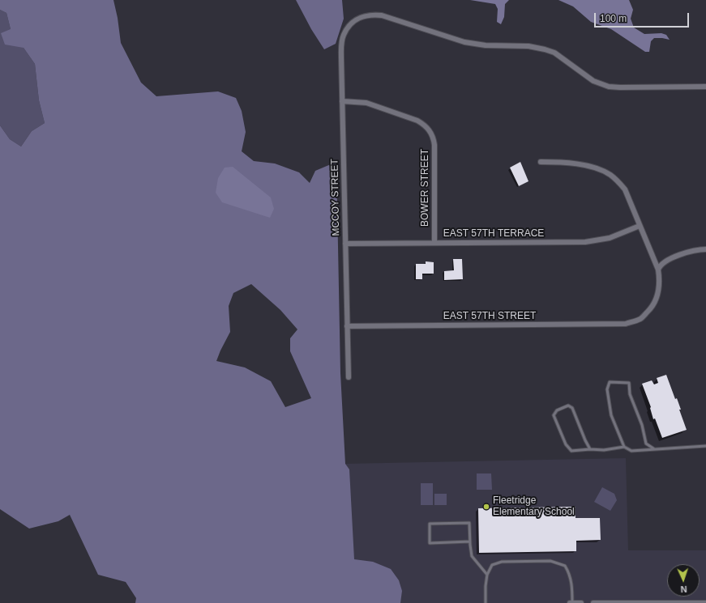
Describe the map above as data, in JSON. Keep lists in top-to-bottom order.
{
  "streets": {
    "street": [
      "BOWER STREET",
      "MCCOY STREET",
      "EAST 57TH TERRACE",
      "EAST 57TH STREET"
    ]
  },
  "crossings": [
    ["BOWER STREET", "MCCOY STREET"],
    ["BOWER STREET", "EAST 57TH TERRACE"],
    ["MCCOY STREET", "EAST 57TH TERRACE"],
    ["MCCOY STREET", "EAST 57TH STREET"]
  ],
  "places": ["Fleetridge Elementary School"],
  "scale_bar": "100 m",
  "north": "bottom"
}
